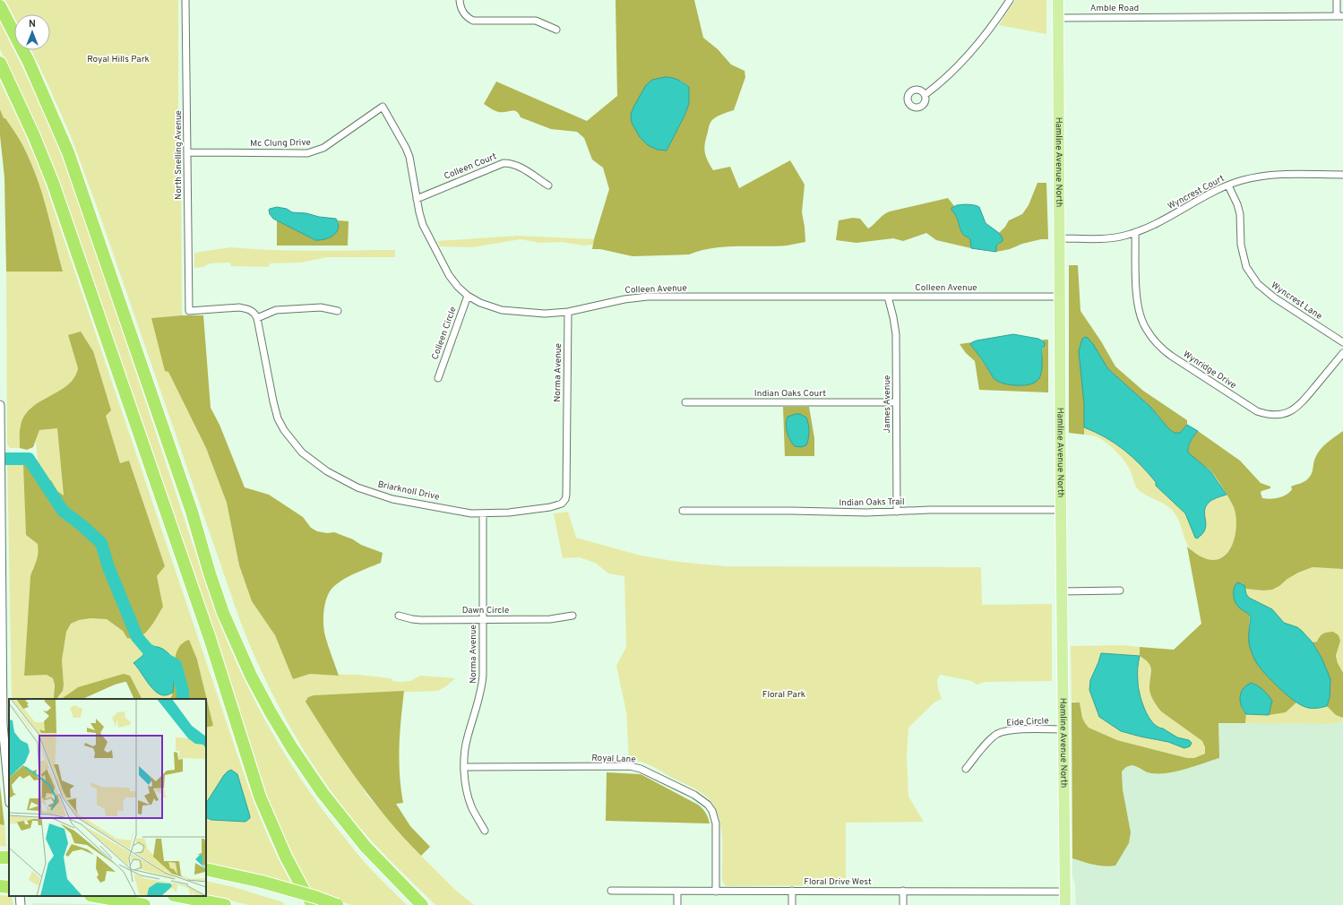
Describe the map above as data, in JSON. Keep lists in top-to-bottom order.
{
  "streets": {
    "main road": ["Hamline Avenue North"],
    "street": [
      "Amble Road",
      "Mc Clung Drive",
      "North Snelling Avenue",
      "Colleen Court",
      "Wyncrest Court",
      "Colleen Avenue",
      "Wyncrest Lane",
      "Colleen Circle",
      "Wynridge Drive",
      "Norma Avenue",
      "Indian Oaks Court",
      "James Avenue",
      "Briarknoll Drive",
      "Indian Oaks Trail",
      "Dawn Circle",
      "Eide Circle",
      "Royal Lane",
      "Floral Drive West"
    ]
  },
  "crossings": [
    ["Amble Road", "Hamline Avenue North"],
    ["Mc Clung Drive", "North Snelling Avenue"],
    ["Mc Clung Drive", "Colleen Avenue"],
    ["North Snelling Avenue", "Briarknoll Drive"],
    ["Hamline Avenue North", "Wyncrest Court"],
    ["Hamline Avenue North", "Colleen Avenue"],
    ["Hamline Avenue North", "Indian Oaks Trail"],
    ["Hamline Avenue North", "Eide Circle"],
    ["Hamline Avenue North", "Floral Drive West"],
    ["Colleen Court", "Colleen Avenue"],
    ["Wyncrest Court", "Wyncrest Lane"],
    ["Wyncrest Court", "Wynridge Drive"],
    ["Colleen Avenue", "Colleen Circle"],
    ["Colleen Avenue", "Norma Avenue"],
    ["Colleen Avenue", "James Avenue"],
    ["Norma Avenue", "Briarknoll Drive"],
    ["Norma Avenue", "Dawn Circle"],
    ["Norma Avenue", "Royal Lane"],
    ["Indian Oaks Court", "James Avenue"],
    ["James Avenue", "Indian Oaks Trail"],
    ["Royal Lane", "Floral Drive West"]
  ],
  "parks": ["Royal Hills Park", "Floral Park"],
  "north": "top"
}
